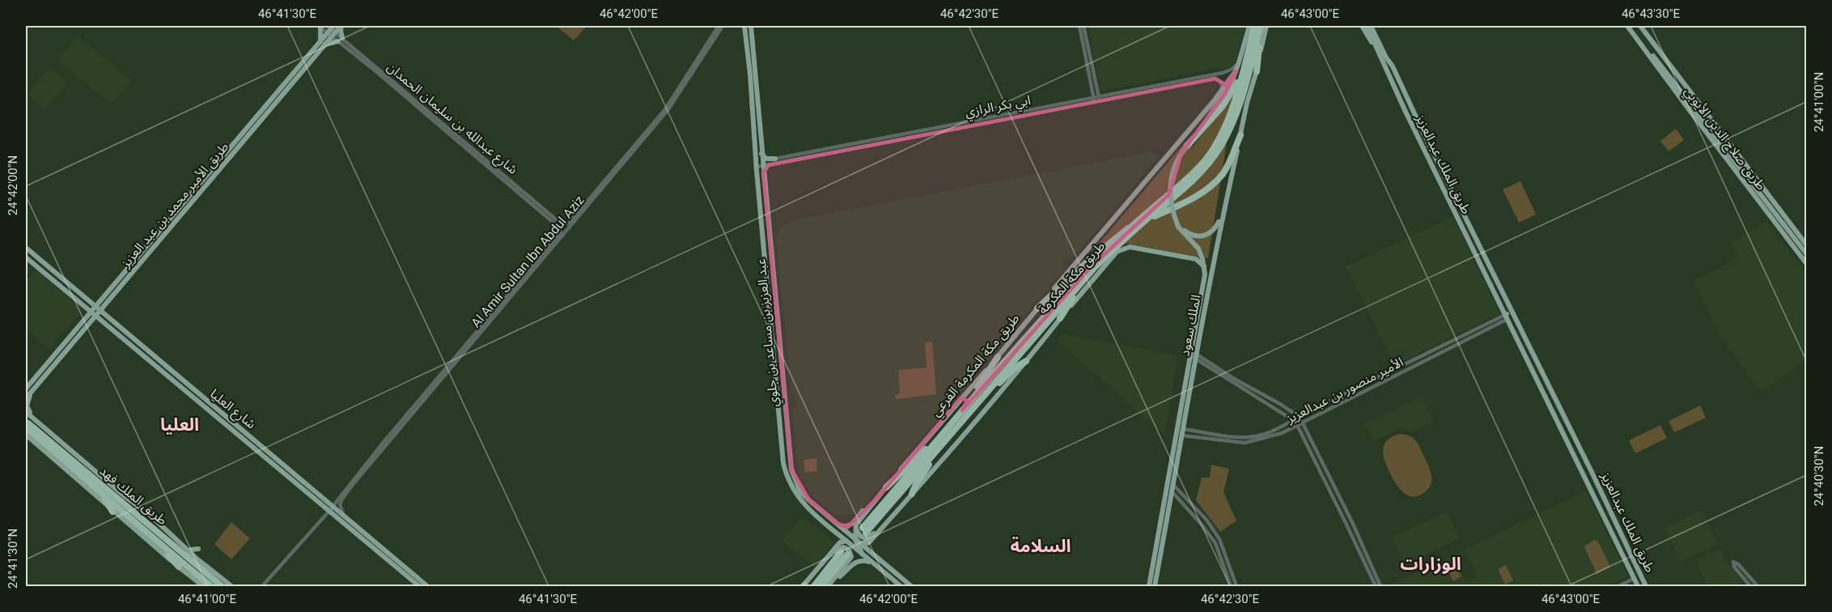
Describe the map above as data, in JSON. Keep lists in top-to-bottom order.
{
  "streets": {
    "highway": ["طريق مكة المكرمة", "طريق الملك فهد"],
    "main road": [
      "طريق صلاح الدين الأيوبي",
      "طريق الملك عبدالعزيز",
      "طريق الأمير محمد بن عبد العزيز",
      "الملك سعود",
      "عبد العزيز بن مساعد بن جلوي",
      "طريق مكة المكرمة الفرعي",
      "شارع العليا"
    ],
    "street": [
      "ابي بكر الرازي",
      "شارع عبدالله بن سليمان الحمدان",
      "Al Amir Sultan Ibn Abdul Aziz",
      "الأمير منصور بن عبدالعزيز"
    ]
  },
  "crossings": [
    ["ابي بكر الرازي", "عبد العزيز بن مساعد بن جلوي"],
    ["ابي بكر الرازي", "طريق مكة المكرمة الفرعي"],
    ["شارع عبدالله بن سليمان الحمدان", "طريق الأمير محمد بن عبد العزيز"],
    ["شارع عبدالله بن سليمان الحمدان", "Al Amir Sultan Ibn Abdul Aziz"],
    ["طريق الملك عبدالعزيز", "الأمير منصور بن عبدالعزيز"],
    ["طريق الأمير محمد بن عبد العزيز", "شارع العليا"],
    ["Al Amir Sultan Ibn Abdul Aziz", "شارع العليا"],
    ["طريق مكة المكرمة", "طريق مكة المكرمة الفرعي"],
    ["الملك سعود", "الأمير منصور بن عبدالعزيز"],
    ["عبد العزيز بن مساعد بن جلوي", "طريق مكة المكرمة الفرعي"]
  ],
  "districts": ["العليا", "السلامة", "الوزارات"],
  "coordinates": [
    "46°41'30\"E",
    "46°42'00\"E",
    "46°42'30\"E",
    "46°43'00\"E",
    "46°43'30\"E",
    "24°41'00\"N",
    "24°42'00\"N",
    "24°40'30\"N",
    "24°41'30\"N",
    "46°41'00\"E"
  ]
}
